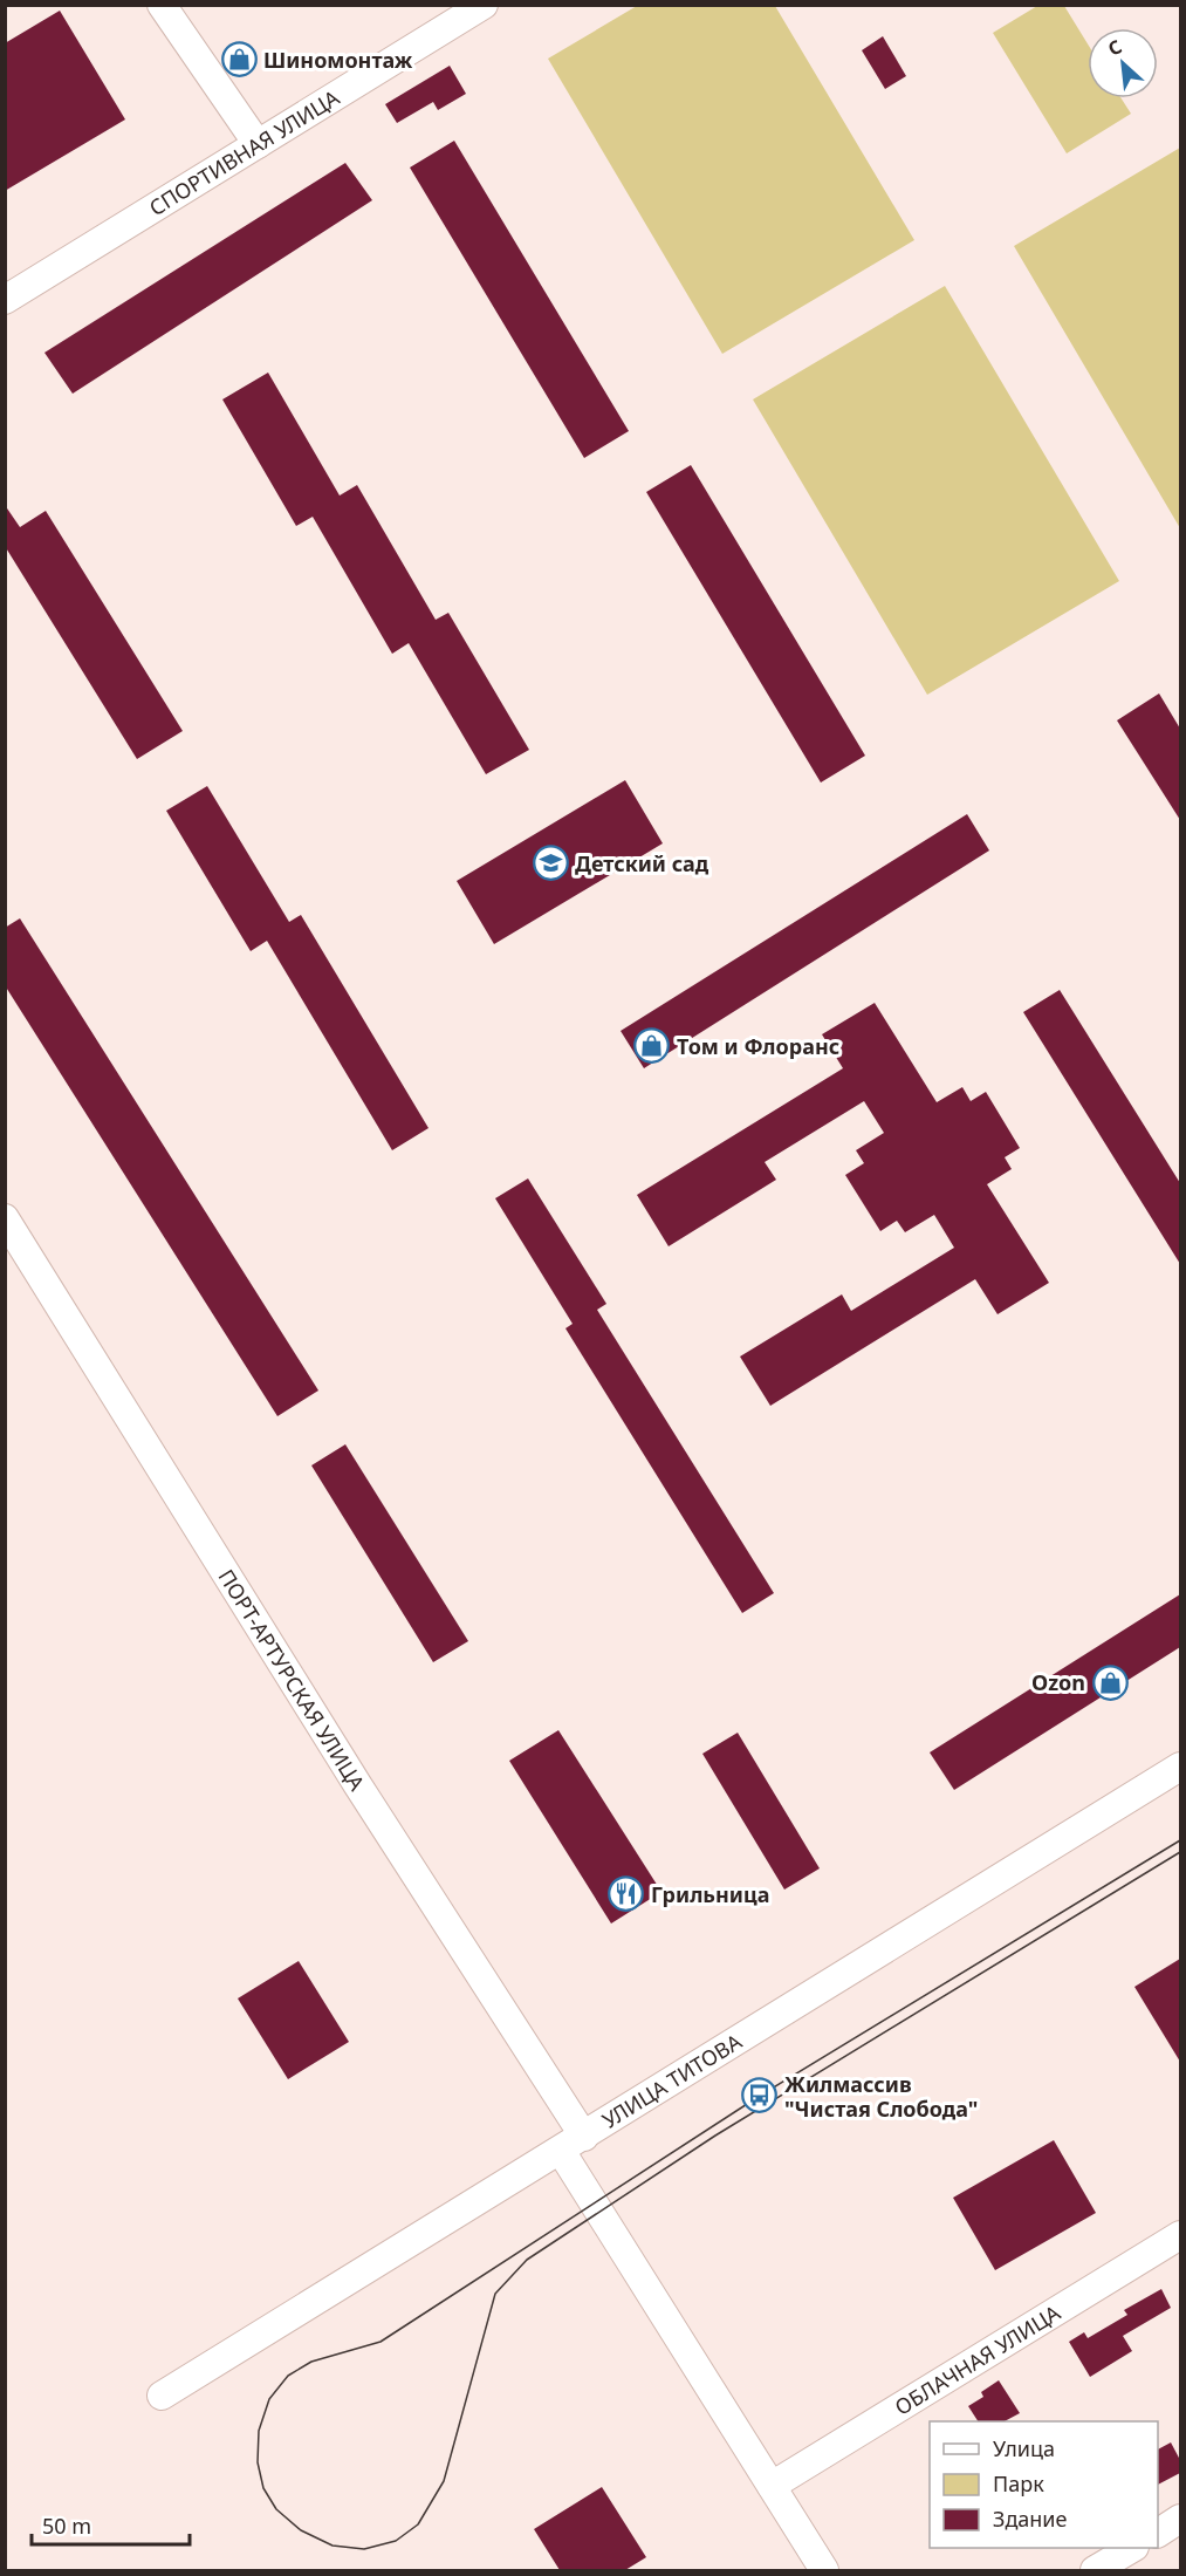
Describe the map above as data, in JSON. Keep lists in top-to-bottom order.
{
  "streets": {
    "street": [
      "СПОРТИВНАЯ УЛИЦА",
      "ПОРТ-АРТУРСКАЯ УЛИЦА",
      "УЛИЦА ТИТОВА",
      "ОБЛАЧНАЯ УЛИЦА"
    ]
  },
  "crossings": [
    ["ПОРТ-АРТУРСКАЯ УЛИЦА", "УЛИЦА ТИТОВА"],
    ["ПОРТ-АРТУРСКАЯ УЛИЦА", "ОБЛАЧНАЯ УЛИЦА"]
  ],
  "places": {
    "shop": ["Шиномонтаж", "Том и Флоранс", "Ozon"],
    "school or university": ["Детский сад"],
    "restaurant": ["Грильница"],
    "bus stop": ["Жилмассив \"Чистая Слобода\""]
  },
  "legend": ["Улица", "Парк", "Здание"],
  "scale_bar": "50 m",
  "north": "top left"
}
